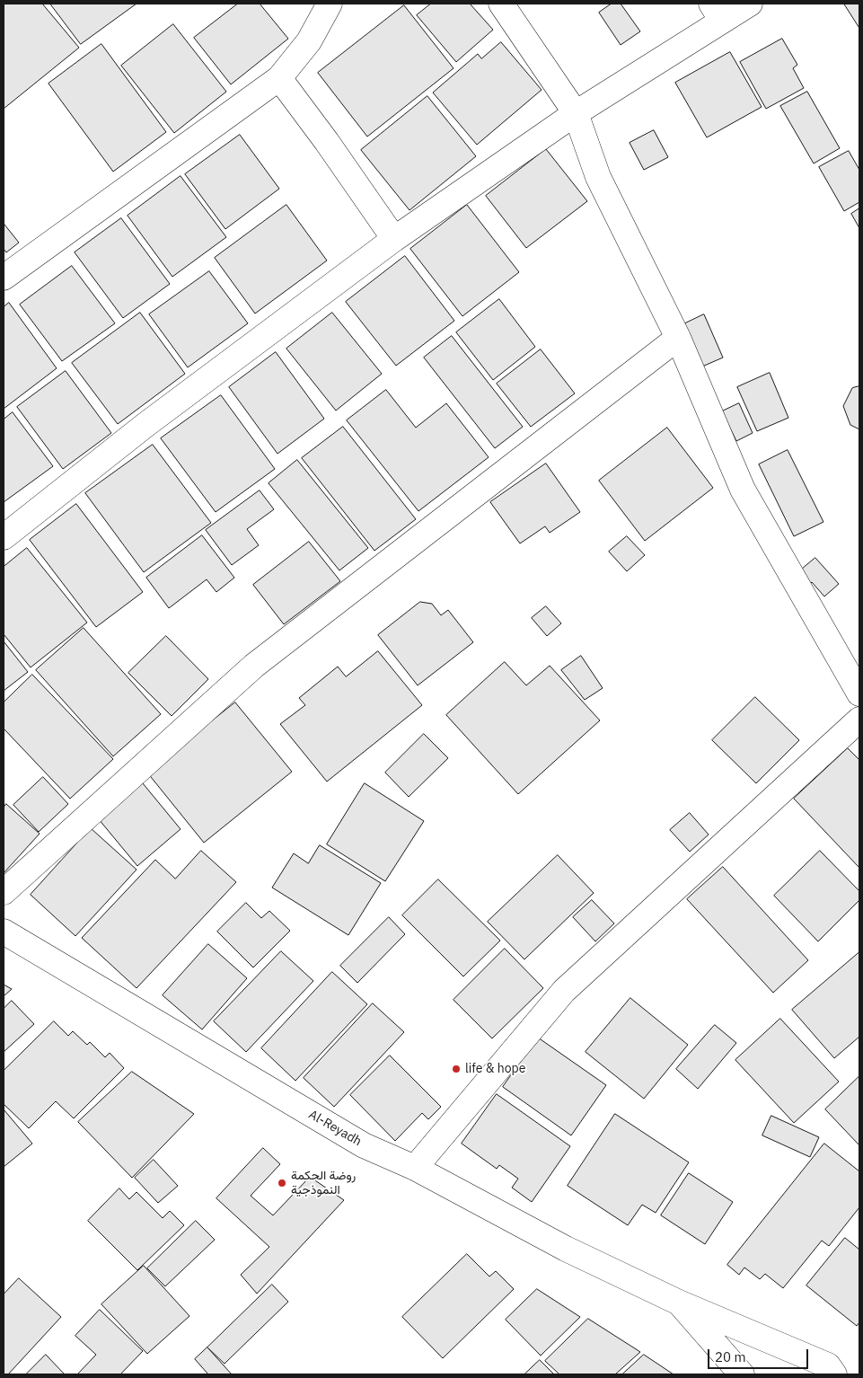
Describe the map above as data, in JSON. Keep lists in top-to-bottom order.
{
  "streets": {
    "street": ["Al-Reyadh"]
  },
  "places": ["life & hope", "روضة الحكمة النموذجية"],
  "scale_bar": "20 m"
}
